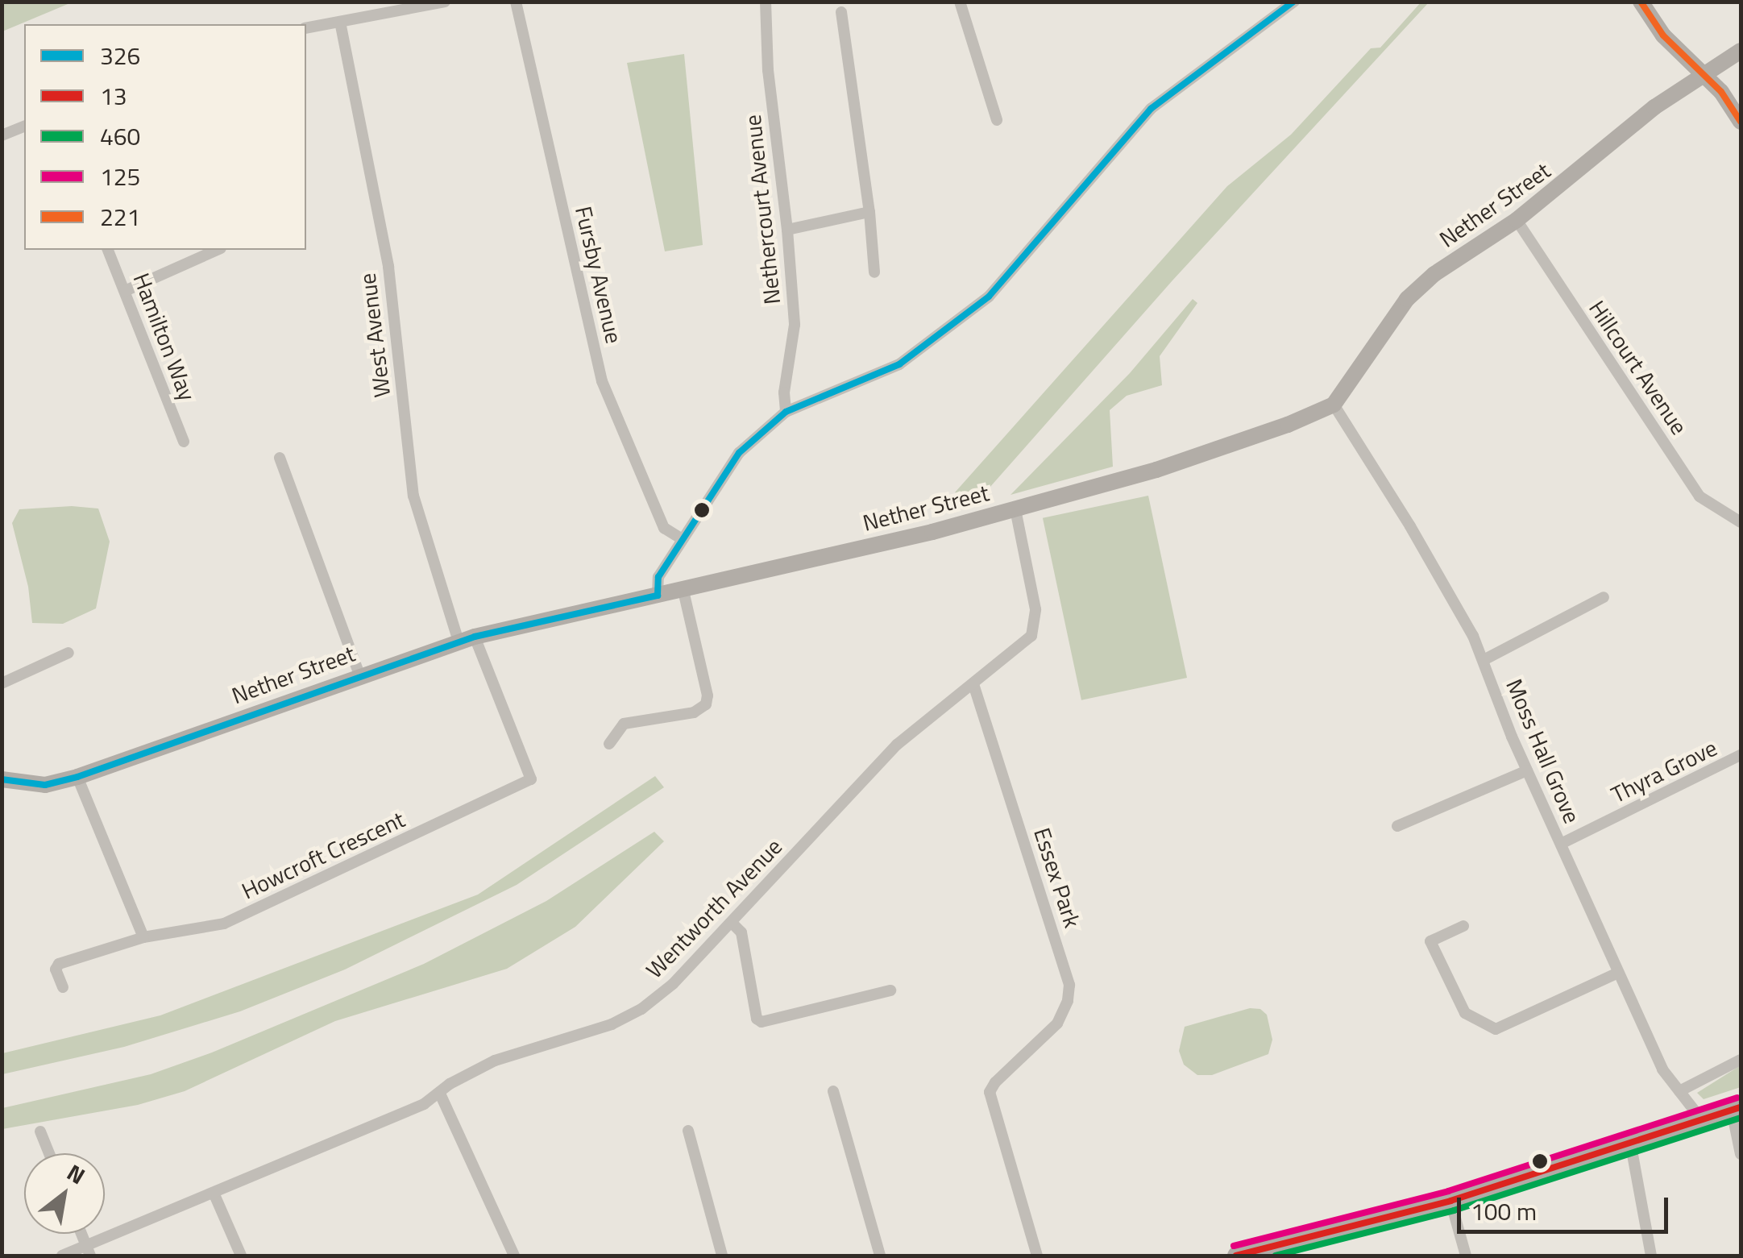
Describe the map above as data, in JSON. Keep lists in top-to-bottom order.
{
  "streets": {
    "street": [
      "Nether Street",
      "Nethercourt Avenue",
      "Fursby Avenue",
      "West Avenue",
      "Hamilton Way",
      "Hillcourt Avenue",
      "Moss Hall Grove",
      "Thyra Grove",
      "Howcroft Crescent",
      "Essex Park",
      "Wentworth Avenue"
    ]
  },
  "crossings": [
    ["Nether Street", "West Avenue"],
    ["Nether Street", "Hillcourt Avenue"],
    ["Nether Street", "Moss Hall Grove"],
    ["Nether Street", "Howcroft Crescent"],
    ["West Avenue", "Howcroft Crescent"],
    ["Moss Hall Grove", "Thyra Grove"],
    ["Essex Park", "Wentworth Avenue"]
  ],
  "lines": [
    "transit line 326",
    "transit line 221",
    "transit line 125",
    "transit line 13",
    "transit line 460"
  ],
  "legend": [
    "326",
    "13",
    "460",
    "125",
    "221"
  ],
  "scale_bar": "100 m",
  "north": "top right"
}
